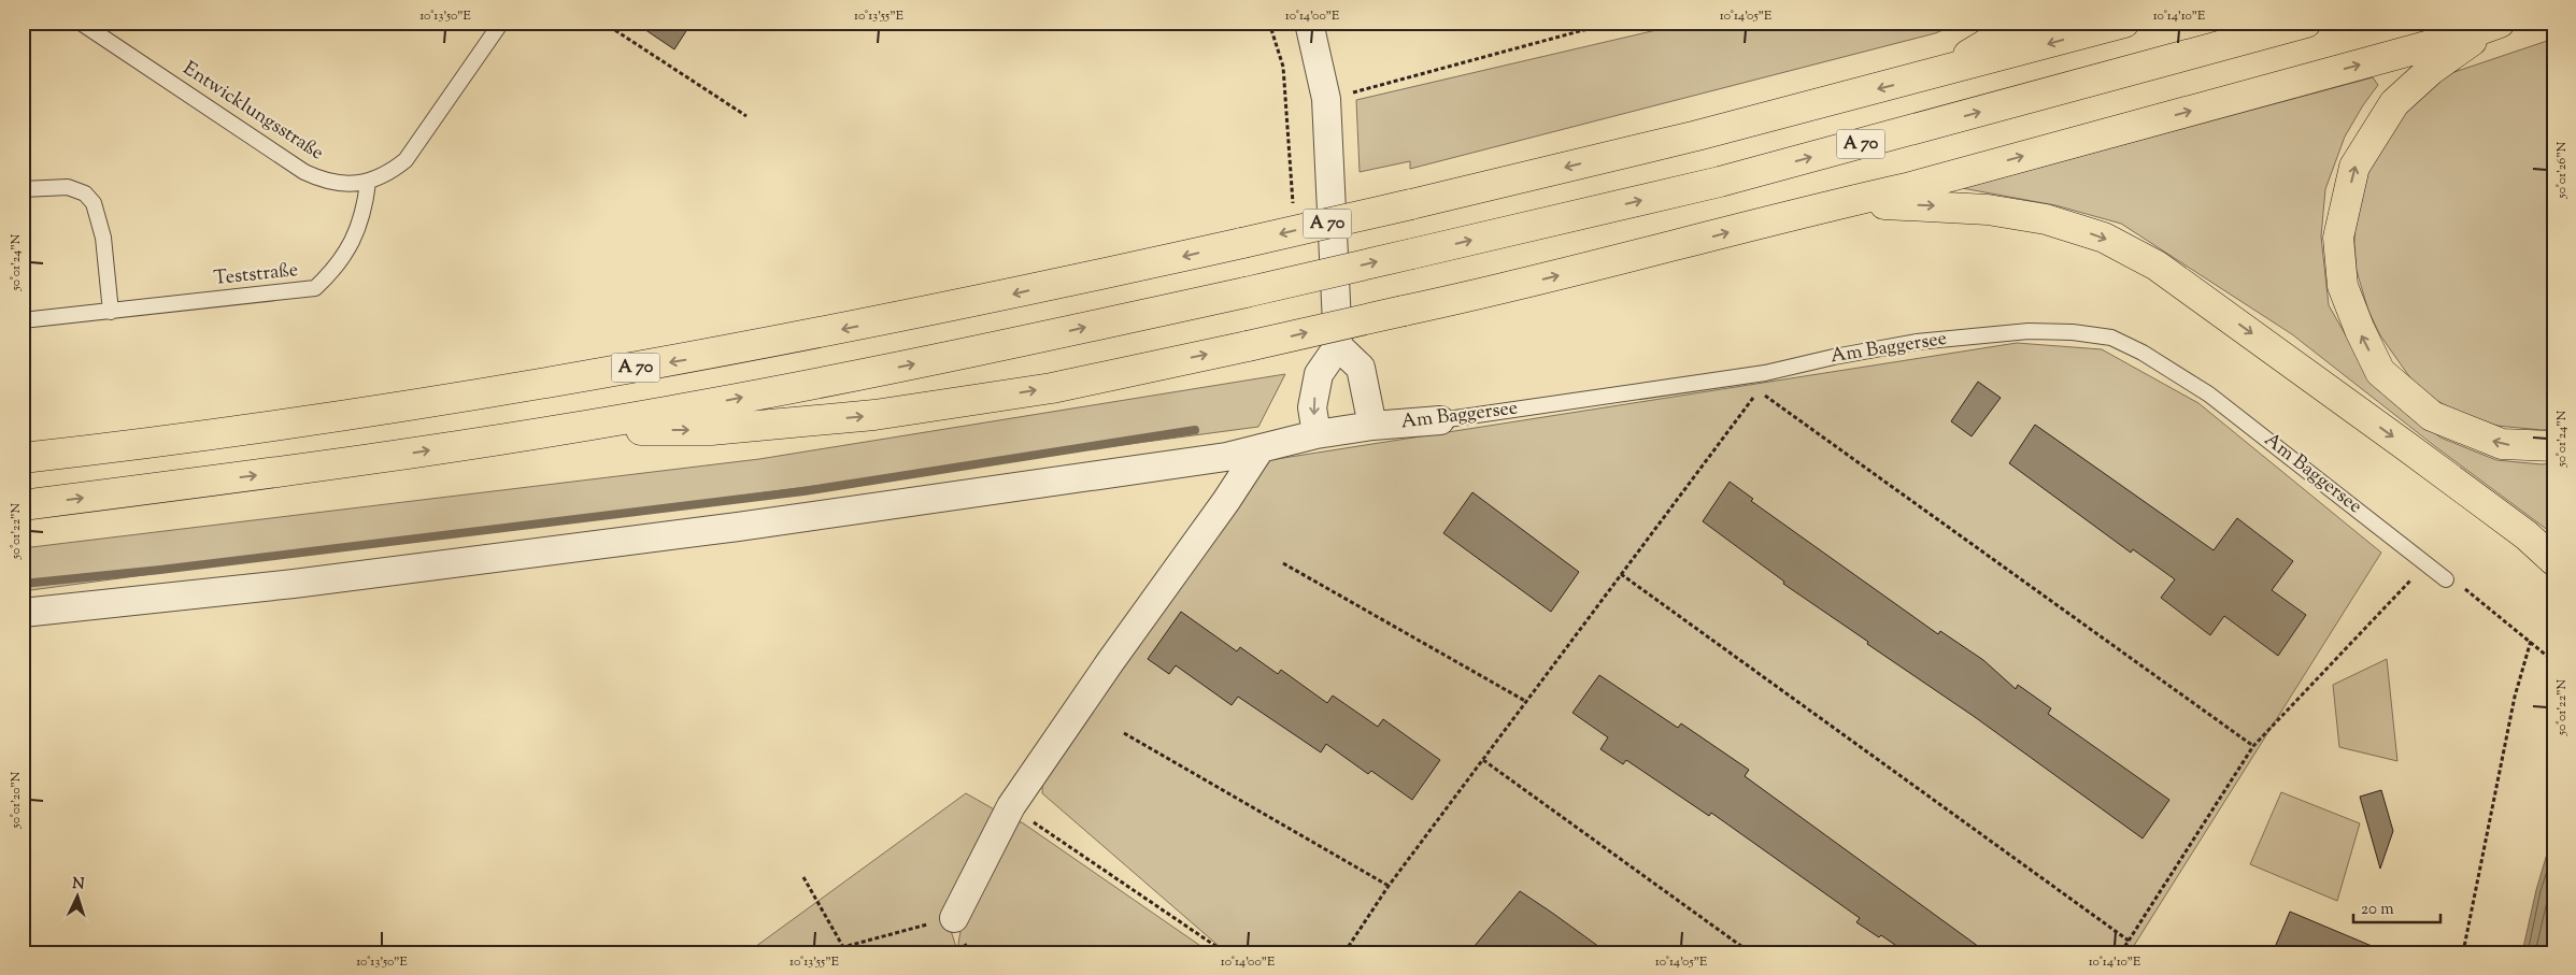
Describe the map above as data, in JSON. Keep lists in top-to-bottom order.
{
  "streets": {
    "highway": ["A 70"],
    "street": ["Am Baggersee"],
    "lane": ["Entwicklungsstraße", "Teststraße"]
  },
  "crossings": [
    ["Entwicklungsstraße", "Teststraße"]
  ],
  "scale_bar": "20 m",
  "north": "top",
  "coordinates": [
    "10°13'50\"E",
    "10°13'55\"E",
    "10°14'00\"E",
    "10°14'05\"E",
    "10°14'10\"E",
    "50°01'26\"N",
    "50°01'24\"N",
    "50°01'22\"N",
    "50°01'20\"N"
  ]
}
